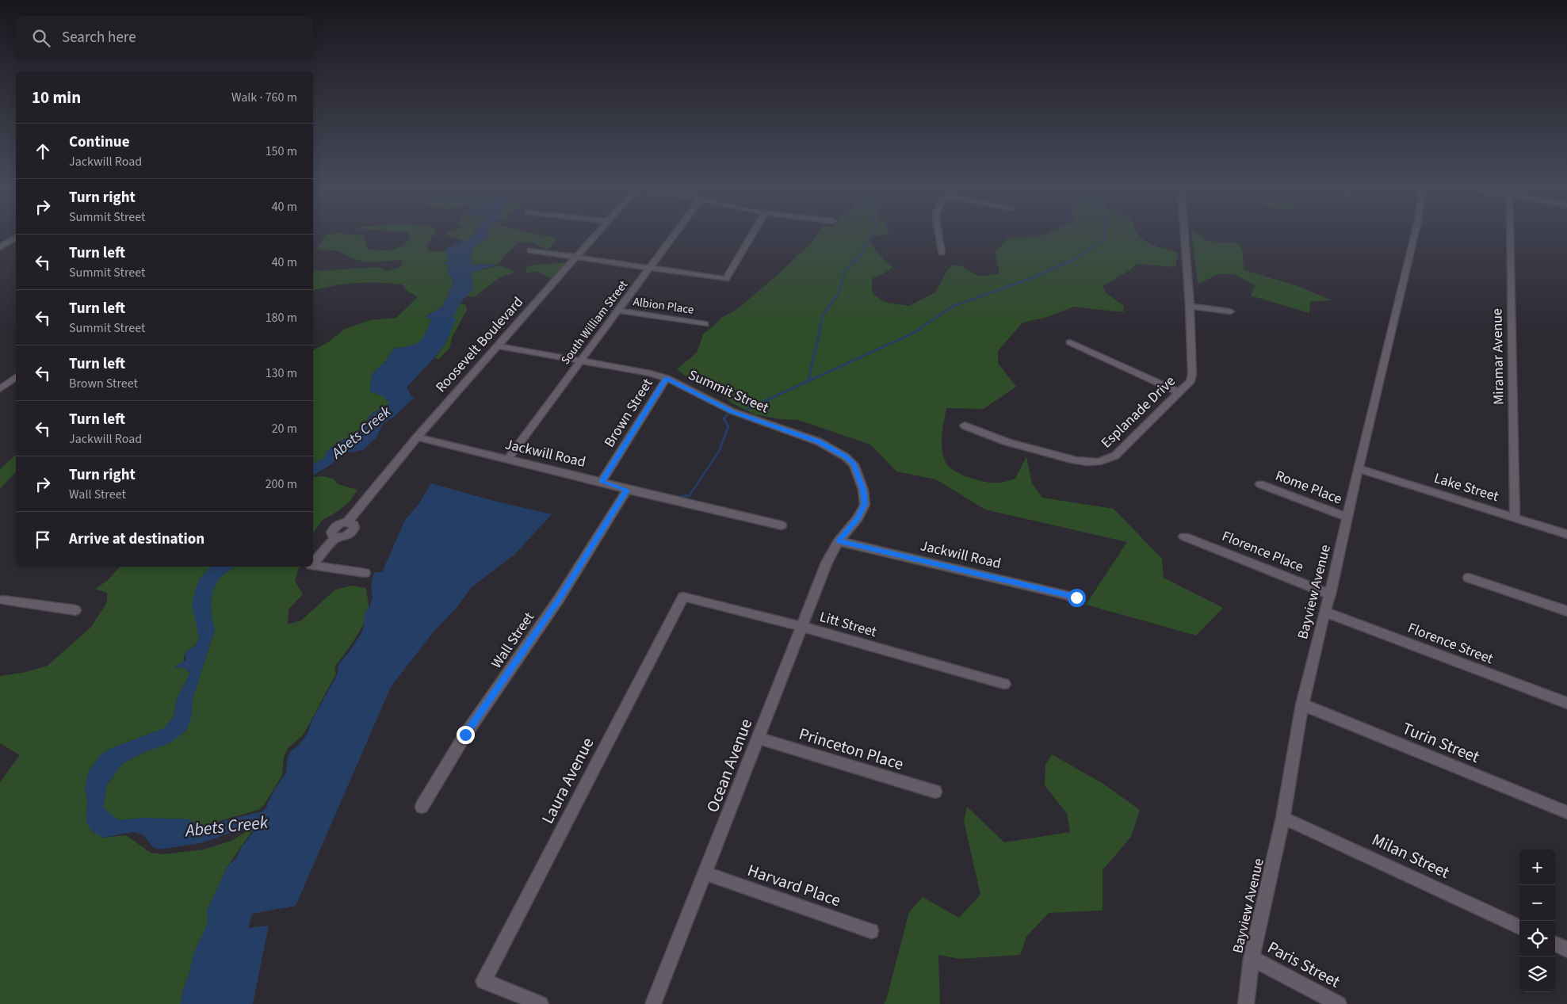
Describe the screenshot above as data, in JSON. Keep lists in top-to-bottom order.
{
  "streets": {
    "street": [
      "Albion Place",
      "South William Street",
      "Roosevelt Boulevard",
      "Miramar Avenue",
      "Summit Street",
      "Esplanade Drive",
      "Brown Street",
      "Jackwill Road",
      "Rome Place",
      "Lake Street",
      "Florence Place",
      "Bayview Avenue",
      "Litt Street",
      "Wall Street",
      "Florence Street",
      "Turin Street",
      "Princeton Place",
      "Ocean Avenue",
      "Laura Avenue",
      "Milan Street",
      "Harvard Place",
      "Paris Street"
    ]
  },
  "crossings": [
    ["Albion Place", "South William Street"],
    ["South William Street", "Summit Street"],
    ["South William Street", "Jackwill Road"],
    ["Roosevelt Boulevard", "Summit Street"],
    ["Roosevelt Boulevard", "Jackwill Road"],
    ["Miramar Avenue", "Lake Street"],
    ["Summit Street", "Brown Street"],
    ["Summit Street", "Jackwill Road"],
    ["Summit Street", "Ocean Avenue"],
    ["Brown Street", "Jackwill Road"],
    ["Jackwill Road", "Wall Street"],
    ["Jackwill Road", "Ocean Avenue"],
    ["Rome Place", "Bayview Avenue"],
    ["Lake Street", "Bayview Avenue"],
    ["Florence Place", "Bayview Avenue"],
    ["Bayview Avenue", "Florence Street"],
    ["Bayview Avenue", "Turin Street"],
    ["Bayview Avenue", "Milan Street"],
    ["Bayview Avenue", "Paris Street"],
    ["Litt Street", "Ocean Avenue"],
    ["Litt Street", "Laura Avenue"],
    ["Princeton Place", "Ocean Avenue"],
    ["Ocean Avenue", "Harvard Place"]
  ],
  "water": ["Abets Creek"],
  "page": {
    "search": "Search here",
    "heading": ["10 min", "Walk · 760 m"],
    "list": [
      ["Continue", "Jackwill Road", "150 m"],
      ["Turn right", "Summit Street", "40 m"],
      ["Turn left", "Summit Street", "40 m"],
      ["Turn left", "Summit Street", "180 m"],
      ["Turn left", "Brown Street", "130 m"],
      ["Turn left", "Jackwill Road", "20 m"],
      ["Turn right", "Wall Street", "200 m"],
      "Arrive at destination"
    ],
    "map_buttons": ["+", "−"]
  }
}
